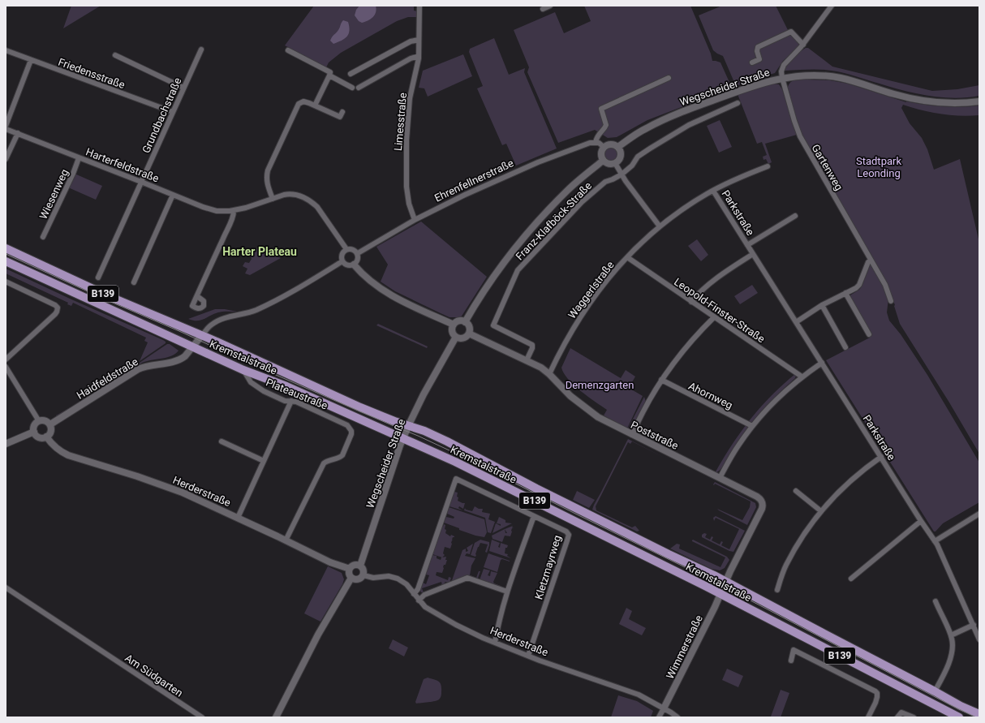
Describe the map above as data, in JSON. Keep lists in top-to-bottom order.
{
  "streets": {
    "main road": ["B139", "Kremstalstraße"],
    "street": [
      "Friedensstraße",
      "Wegscheider Straße",
      "Grundbachstraße",
      "Limesstraße",
      "Harterfeldstraße",
      "Gartenweg",
      "Ehrenfellnerstraße",
      "Wiesenweg",
      "Parkstraße",
      "Franz-Klafböck-Straße",
      "Waggerlstraße",
      "Leopold-Finster-Straße",
      "Haidfeldstraße",
      "Plateaustraße",
      "Ahornweg",
      "Poststraße",
      "Herderstraße",
      "Kletzmayrweg",
      "Wimmerstraße",
      "Am Südgarten"
    ]
  },
  "crossings": [
    ["Friedensstraße", "Grundbachstraße"],
    ["Wegscheider Straße", "Gartenweg"],
    ["Wegscheider Straße", "Kremstalstraße"],
    ["Wegscheider Straße", "Poststraße"],
    ["Wegscheider Straße", "Herderstraße"],
    ["Grundbachstraße", "Harterfeldstraße"],
    ["Limesstraße", "Ehrenfellnerstraße"],
    ["Harterfeldstraße", "Ehrenfellnerstraße"],
    ["Harterfeldstraße", "Wiesenweg"],
    ["Parkstraße", "Waggerlstraße"],
    ["Franz-Klafböck-Straße", "Poststraße"],
    ["Waggerlstraße", "Leopold-Finster-Straße"],
    ["Waggerlstraße", "Poststraße"],
    ["Kremstalstraße", "Haidfeldstraße"],
    ["Kremstalstraße", "Plateaustraße"],
    ["Kremstalstraße", "Poststraße"],
    ["Kremstalstraße", "Wimmerstraße"],
    ["Haidfeldstraße", "Herderstraße"],
    ["Plateaustraße", "Herderstraße"],
    ["Poststraße", "Wimmerstraße"],
    ["Herderstraße", "Kletzmayrweg"],
    ["Herderstraße", "Wimmerstraße"]
  ],
  "districts": ["Harter Plateau"],
  "parks": ["Stadtpark Leonding", "Demenzgarten"]
}
